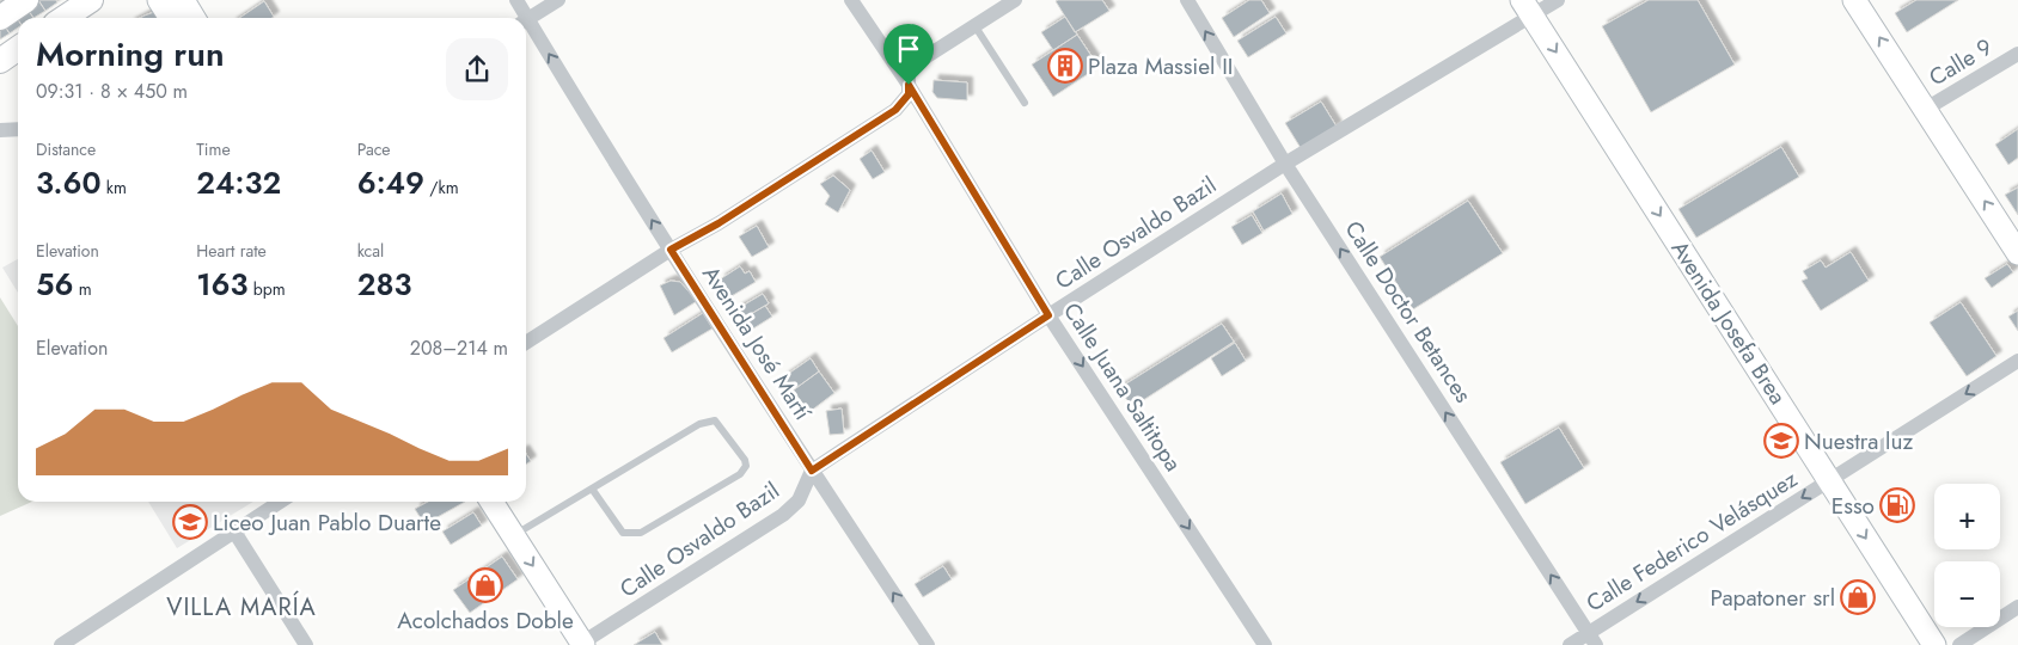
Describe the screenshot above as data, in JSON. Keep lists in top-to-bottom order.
{
  "streets": {
    "main road": ["Avenida Josefa Brea"],
    "street": [
      "Calle 9",
      "Calle Osvaldo Bazil",
      "Calle Doctor Betances",
      "Avenida José Martí",
      "Calle Juana Saltitopa",
      "Calle Federico Velásquez"
    ]
  },
  "crossings": [
    ["Calle Osvaldo Bazil", "Calle Doctor Betances"],
    ["Calle Osvaldo Bazil", "Avenida Josefa Brea"],
    ["Calle Osvaldo Bazil", "Avenida José Martí"],
    ["Calle Osvaldo Bazil", "Calle Juana Saltitopa"],
    ["Calle Doctor Betances", "Calle Federico Velásquez"],
    ["Avenida Josefa Brea", "Calle Federico Velásquez"]
  ],
  "one_way": [
    "Calle Doctor Betances",
    "Avenida Josefa Brea",
    "Avenida José Martí",
    "Calle Juana Saltitopa",
    "Calle Federico Velásquez"
  ],
  "districts": ["VILLA MARÍA"],
  "places": {
    "building": ["Plaza Massiel II"],
    "school or university": ["Nuestra luz", "Liceo Juan Pablo Duarte"],
    "fuel station": ["Esso"],
    "shop": ["Acolchados Doble", "Papatoner srl"]
  },
  "page": {
    "heading": ["Morning run", "09:31 · 8 × 450 m"],
    "stats": [
      ["Distance", "3.60 km"],
      ["Time", "24:32"],
      ["Pace", "6:49 /km"],
      ["Elevation", "56 m"],
      ["Heart rate", "163 bpm"],
      ["kcal", "283"]
    ],
    "chart": ["Elevation", "208–214 m"],
    "map_buttons": ["+", "−"]
  }
}
